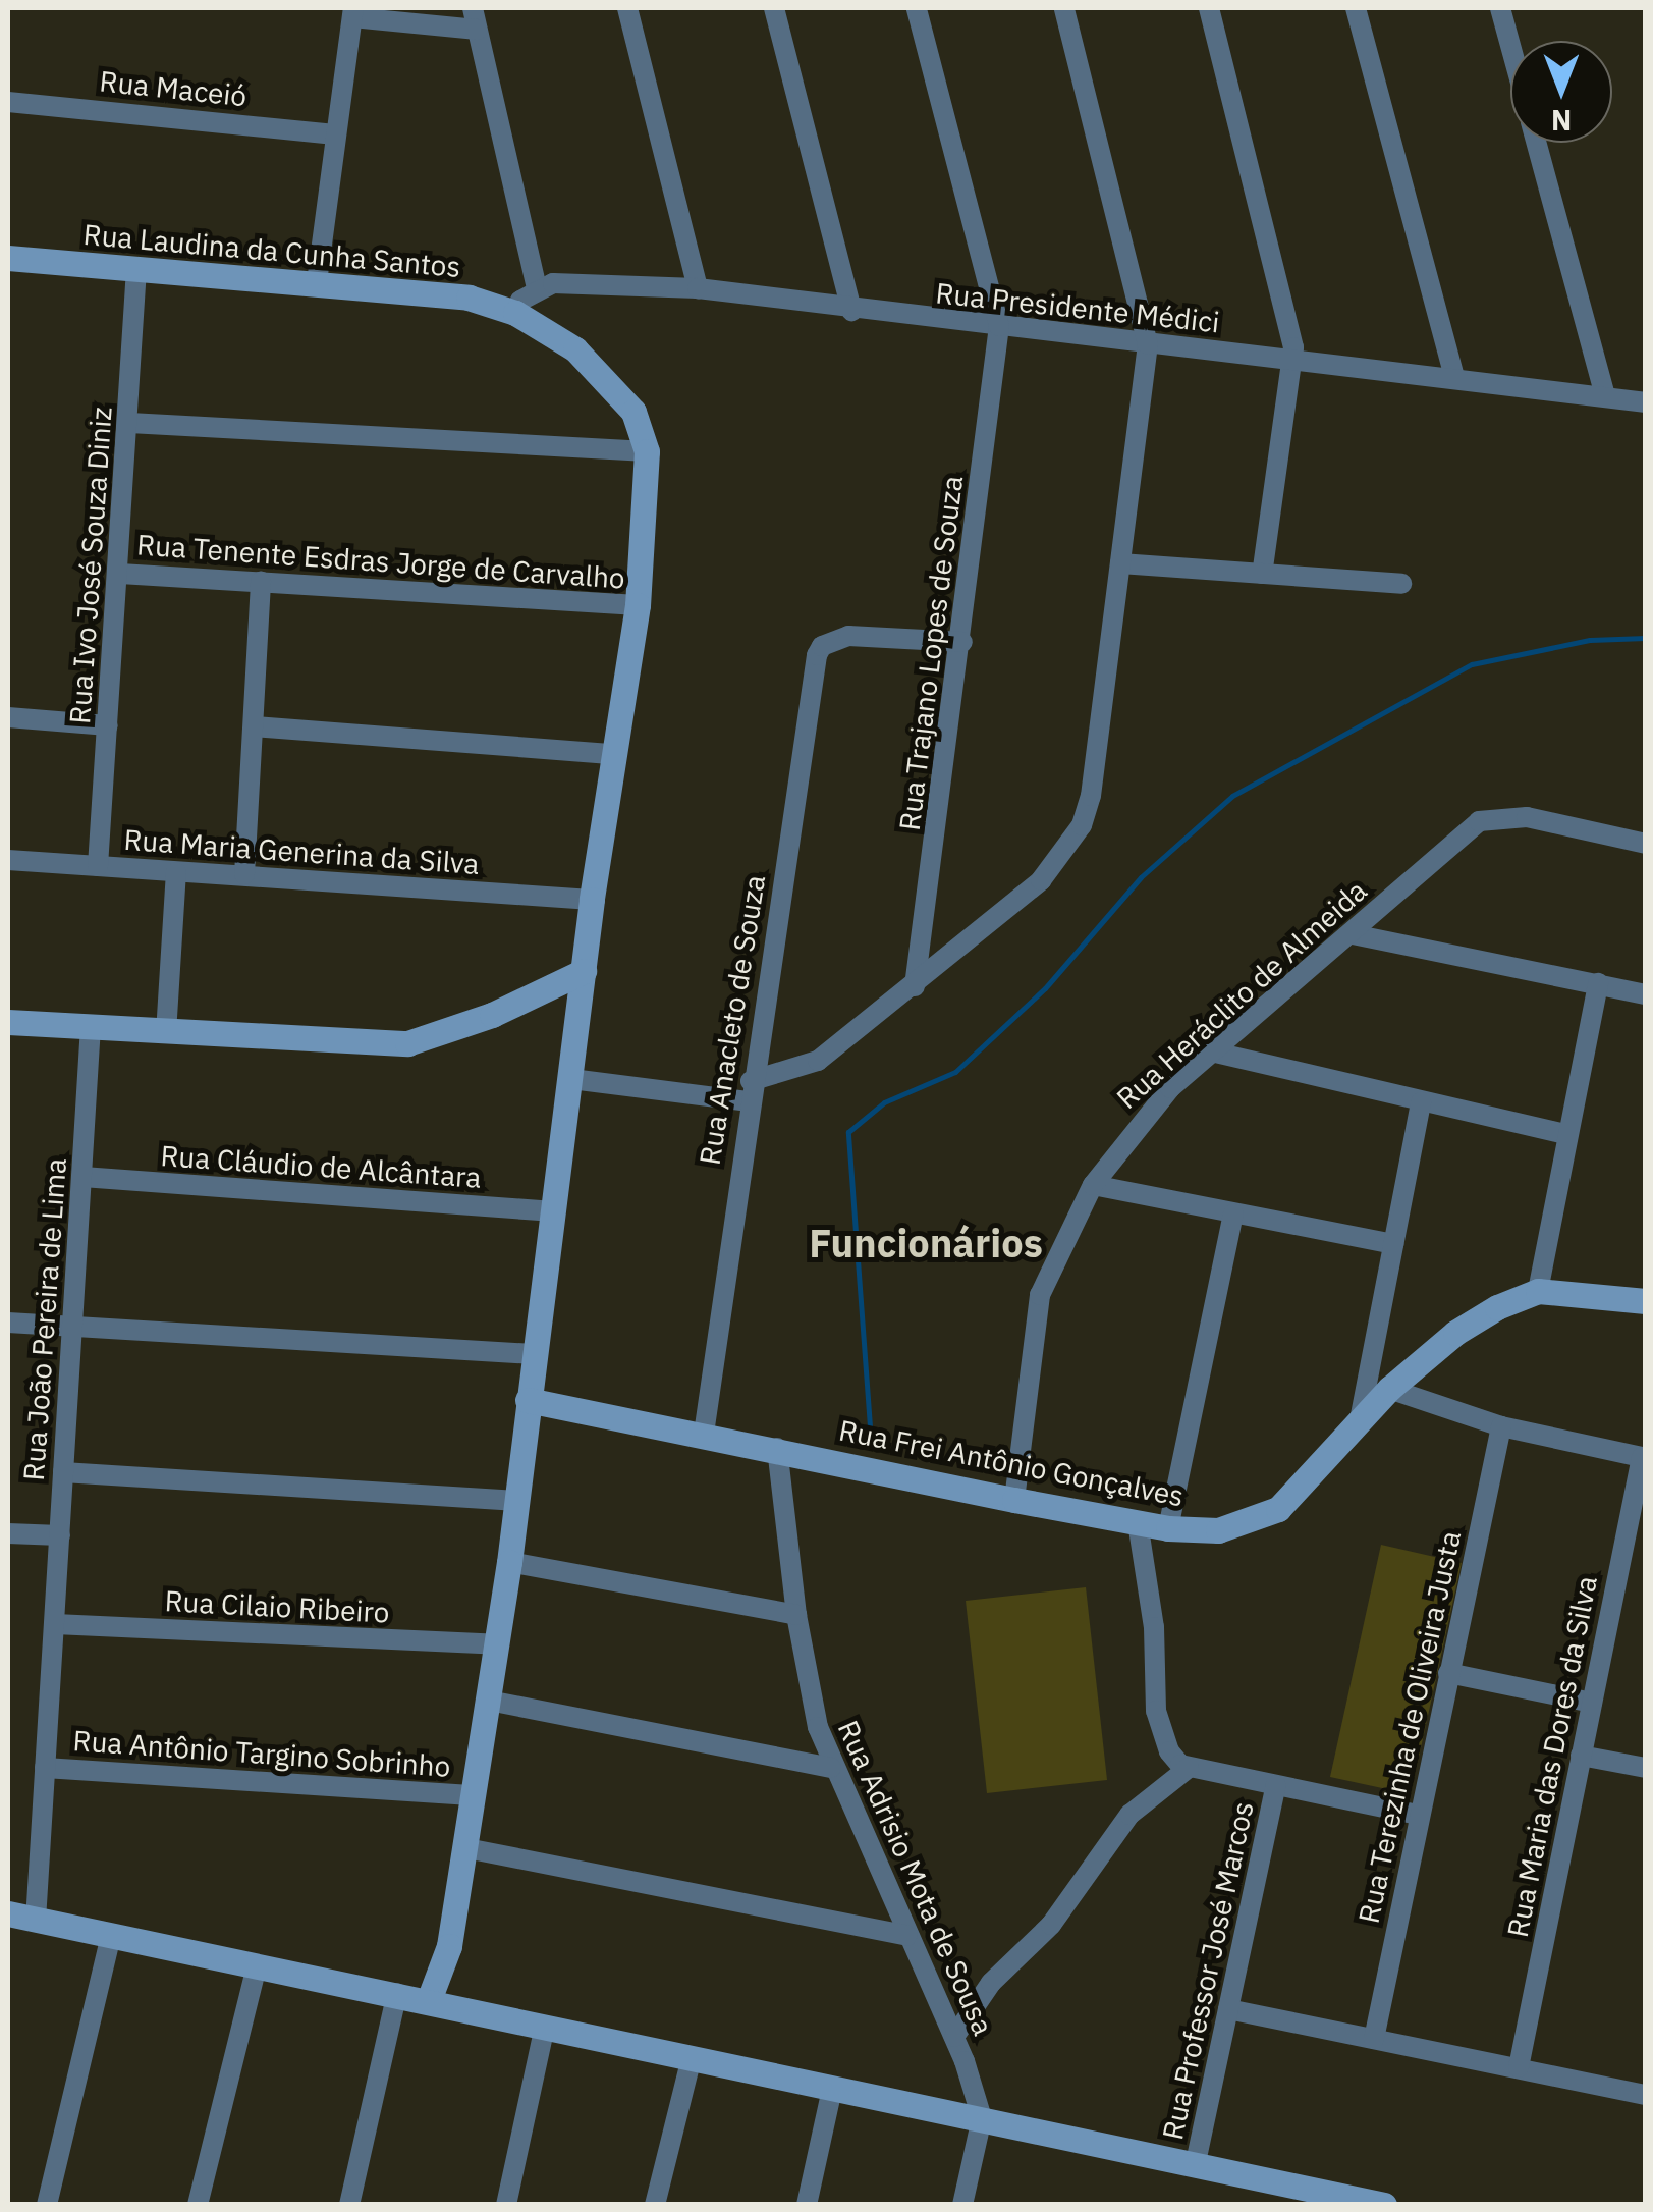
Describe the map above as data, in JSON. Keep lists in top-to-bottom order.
{
  "streets": {
    "street": [
      "Rua Maceió",
      "Rua Laudina da Cunha Santos",
      "Rua Presidente Médici",
      "Rua Tenente Esdras Jorge de Carvalho",
      "Rua Ivo José Souza Diniz",
      "Rua Trajano Lopes de Souza",
      "Rua Maria Generina da Silva",
      "Rua Heráclito de Almeida",
      "Rua Anacleto de Souza",
      "Rua Cláudio de Alcântara",
      "Rua João Pereira de Lima",
      "Rua Frei Antônio Gonçalves",
      "Rua Cilaio Ribeiro",
      "Rua Terezinha de Oliveira Justa",
      "Rua Antônio Targino Sobrinho",
      "Rua Maria das Dores da Silva",
      "Rua Adrisio Mota de Sousa",
      "Rua Professor José Marcos"
    ]
  },
  "crossings": [
    ["Rua Laudina da Cunha Santos", "Rua Ivo José Souza Diniz"],
    ["Rua Presidente Médici", "Rua Trajano Lopes de Souza"],
    ["Rua Tenente Esdras Jorge de Carvalho", "Rua Ivo José Souza Diniz"],
    ["Rua Ivo José Souza Diniz", "Rua Maria Generina da Silva"],
    ["Rua Trajano Lopes de Souza", "Rua Anacleto de Souza"],
    ["Rua Heráclito de Almeida", "Rua Frei Antônio Gonçalves"],
    ["Rua Anacleto de Souza", "Rua Frei Antônio Gonçalves"],
    ["Rua Cláudio de Alcântara", "Rua João Pereira de Lima"],
    ["Rua João Pereira de Lima", "Rua Cilaio Ribeiro"],
    ["Rua João Pereira de Lima", "Rua Antônio Targino Sobrinho"],
    ["Rua Frei Antônio Gonçalves", "Rua Adrisio Mota de Sousa"]
  ],
  "districts": ["Funcionários"],
  "north": "bottom"
}
